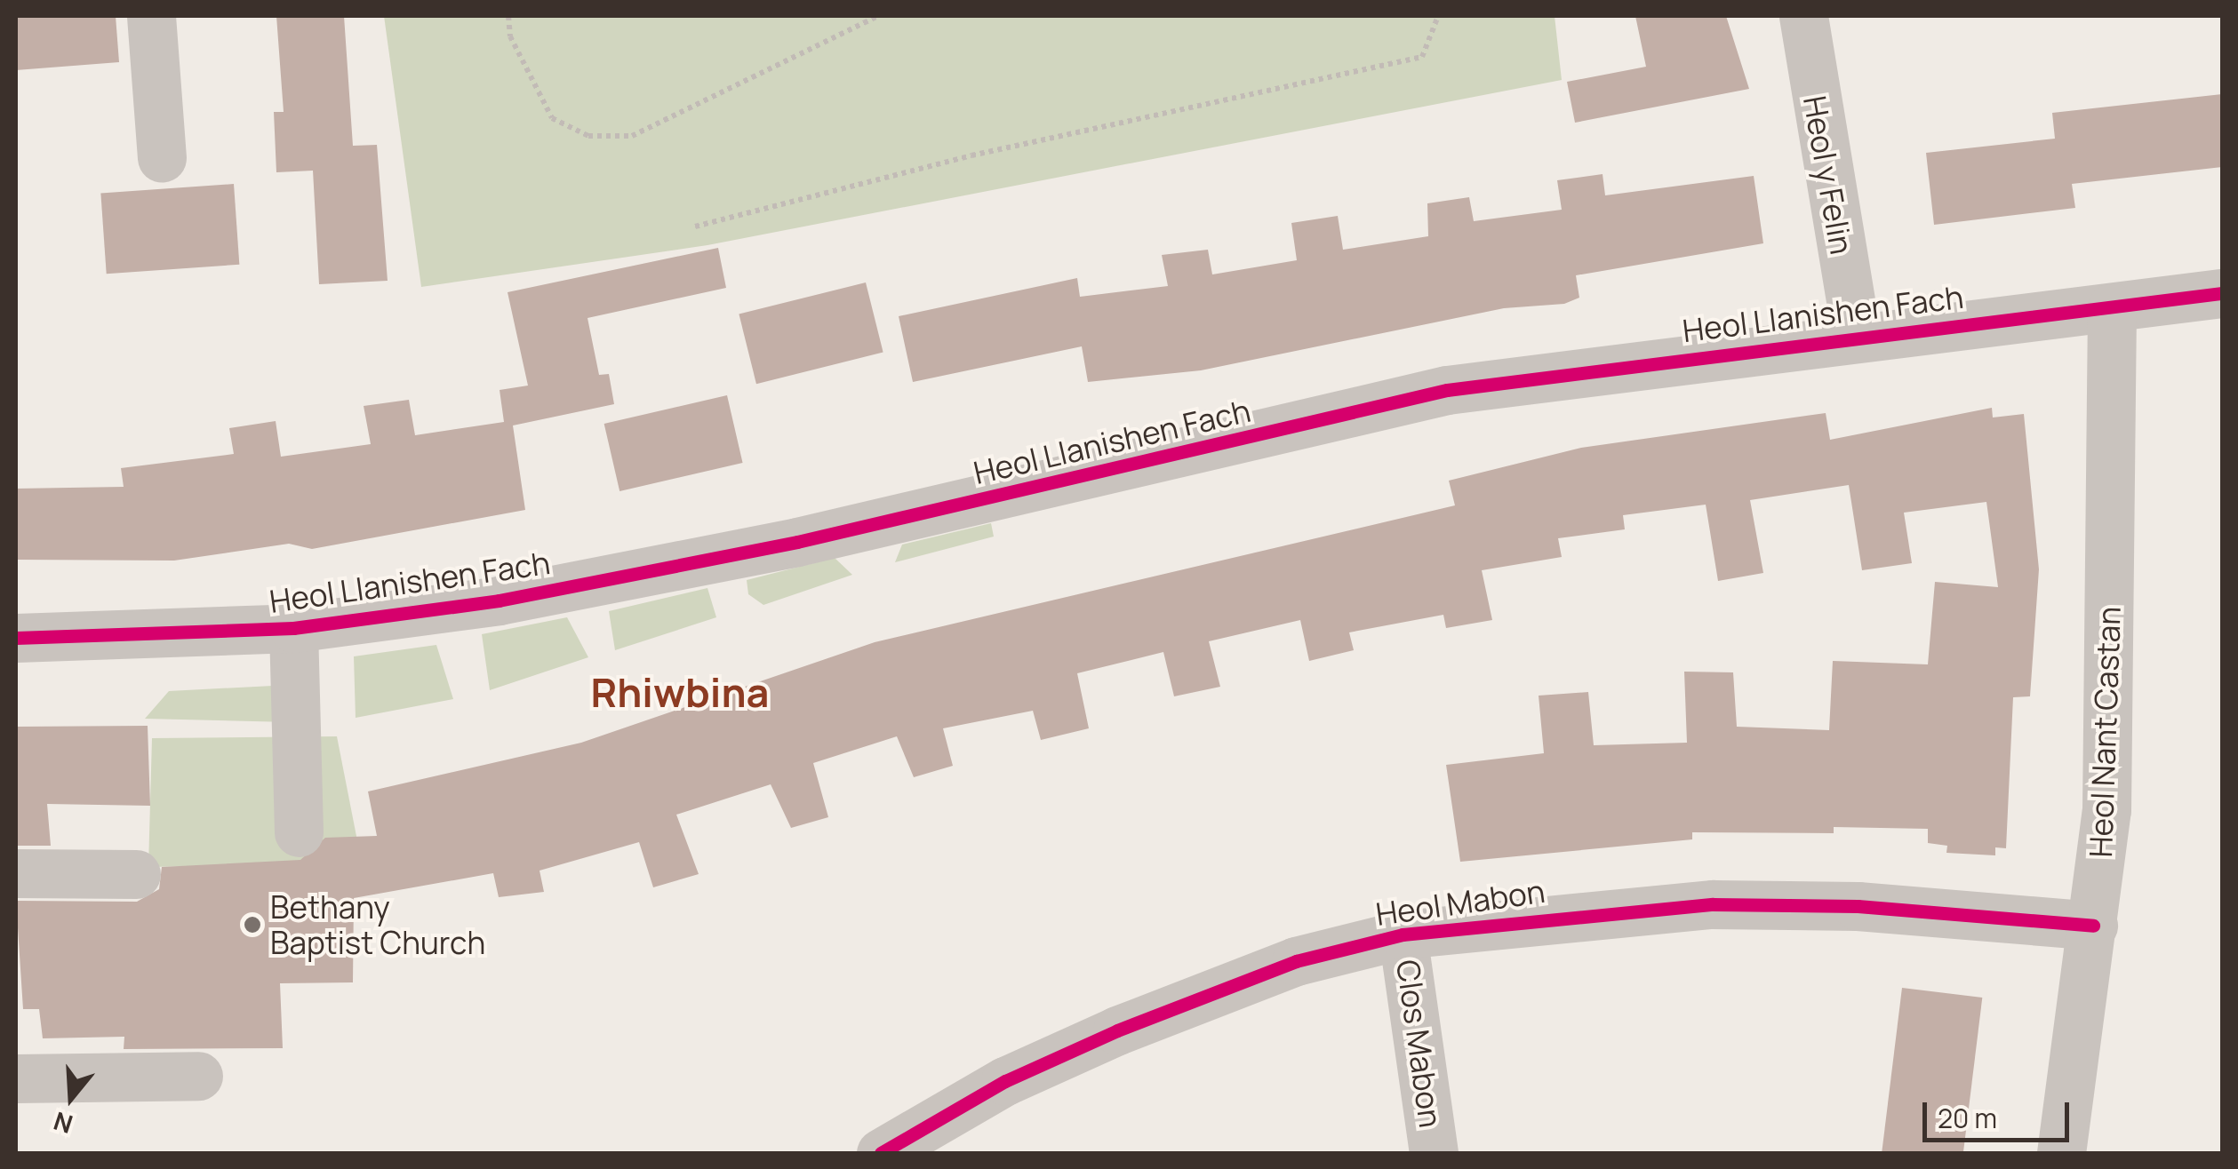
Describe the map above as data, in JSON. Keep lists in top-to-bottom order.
{
  "streets": {
    "street": [
      "Heol y Felin",
      "Heol Llanishen Fach",
      "Heol Nant Castan",
      "Heol Mabon",
      "Clos Mabon"
    ]
  },
  "crossings": [
    ["Heol y Felin", "Heol Llanishen Fach"],
    ["Heol Llanishen Fach", "Heol Nant Castan"],
    ["Heol Nant Castan", "Heol Mabon"],
    ["Heol Mabon", "Clos Mabon"]
  ],
  "districts": ["Rhiwbina"],
  "places": ["Bethany Baptist Church"],
  "scale_bar": "20 m",
  "north": "bottom"
}
